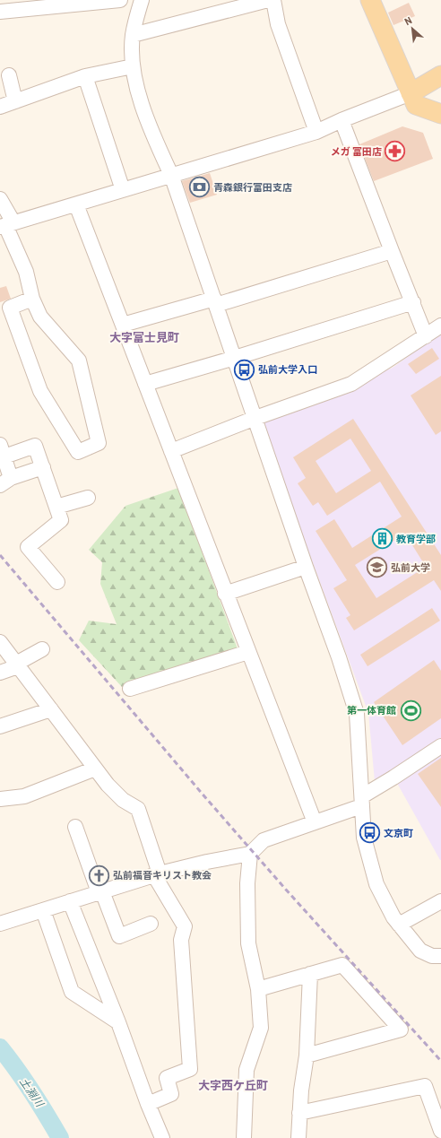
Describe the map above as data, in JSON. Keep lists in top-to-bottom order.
{
  "districts": ["大字富士見町", "大字西ケ丘町"],
  "water": ["土淵川"],
  "places": {
    "pharmacy": ["メガ 富田店"],
    "bank": ["青森銀行富田支店"],
    "bus stop": ["弘前大学入口", "文京町"],
    "building": ["教育学部"],
    "school or university": ["弘前大学"],
    "sports": ["第一体育館"],
    "church": ["弘前福音キリスト教会"]
  },
  "north": "top left"
}
